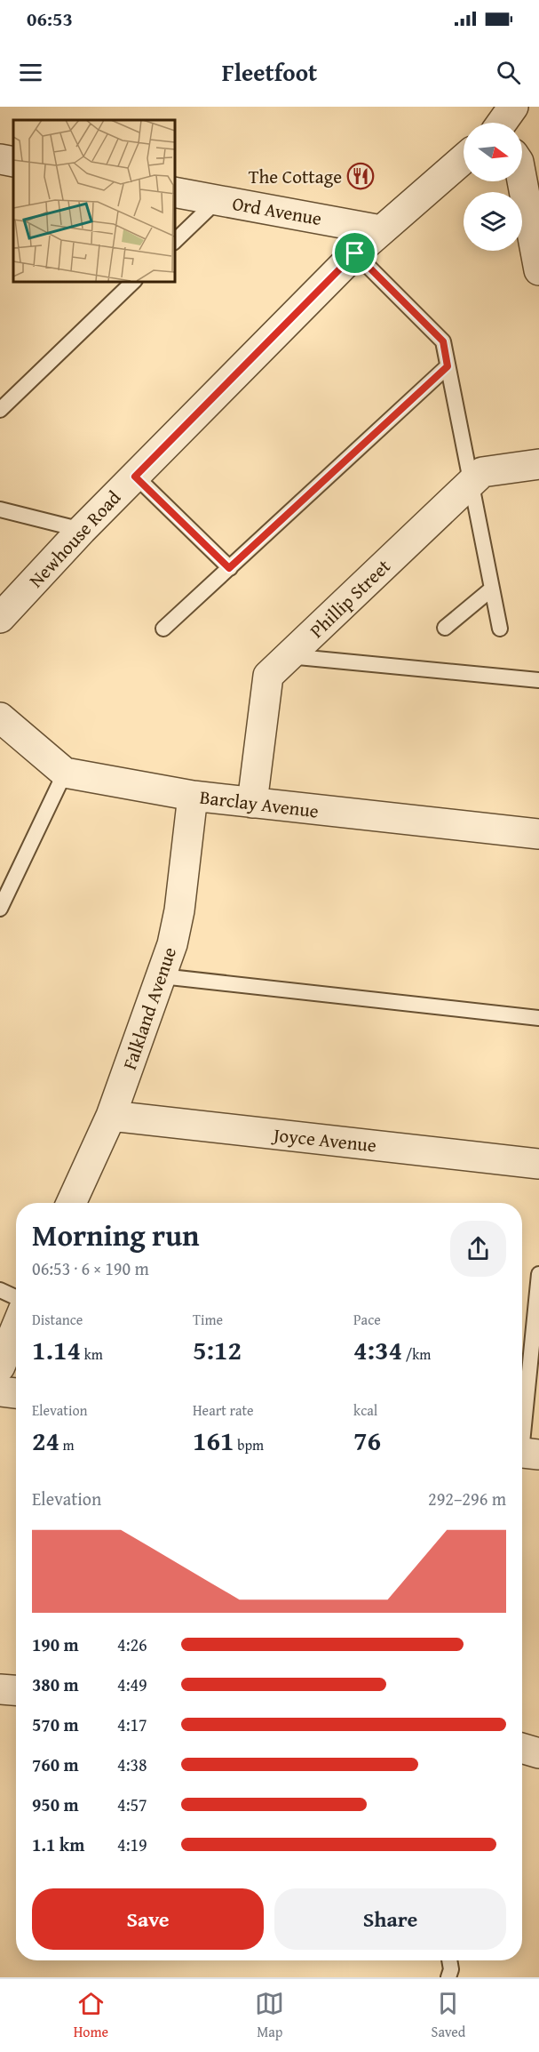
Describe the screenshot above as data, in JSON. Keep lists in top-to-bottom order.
{
  "streets": {
    "street": [
      "Ord Avenue",
      "Newhouse Road",
      "Phillip Street",
      "Barclay Avenue",
      "Falkland Avenue",
      "Joyce Avenue"
    ]
  },
  "crossings": [
    ["Ord Avenue", "Newhouse Road"],
    ["Phillip Street", "Barclay Avenue"],
    ["Barclay Avenue", "Falkland Avenue"],
    ["Falkland Avenue", "Joyce Avenue"]
  ],
  "places": {
    "restaurant": ["The Cottage"]
  },
  "north": "right",
  "page": {
    "status": "06:53",
    "header": "Fleetfoot",
    "heading": ["Morning run", "06:53 · 6 × 190 m"],
    "stats": [
      ["Distance", "1.14 km"],
      ["Time", "5:12"],
      ["Pace", "4:34 /km"],
      ["Elevation", "24 m"],
      ["Heart rate", "161 bpm"],
      ["kcal", "76"]
    ],
    "chart": ["Elevation", "292–296 m"],
    "list": [
      {
        "name": "190 m",
        "note": "4:26"
      },
      {
        "name": "380 m",
        "note": "4:49"
      },
      {
        "name": "570 m",
        "note": "4:17"
      },
      {
        "name": "760 m",
        "note": "4:38"
      },
      {
        "name": "950 m",
        "note": "4:57"
      },
      {
        "name": "1.1 km",
        "note": "4:19"
      }
    ],
    "buttons": ["Save", "Share"],
    "tabs": ["Home", "Map", "Saved"]
  }
}
